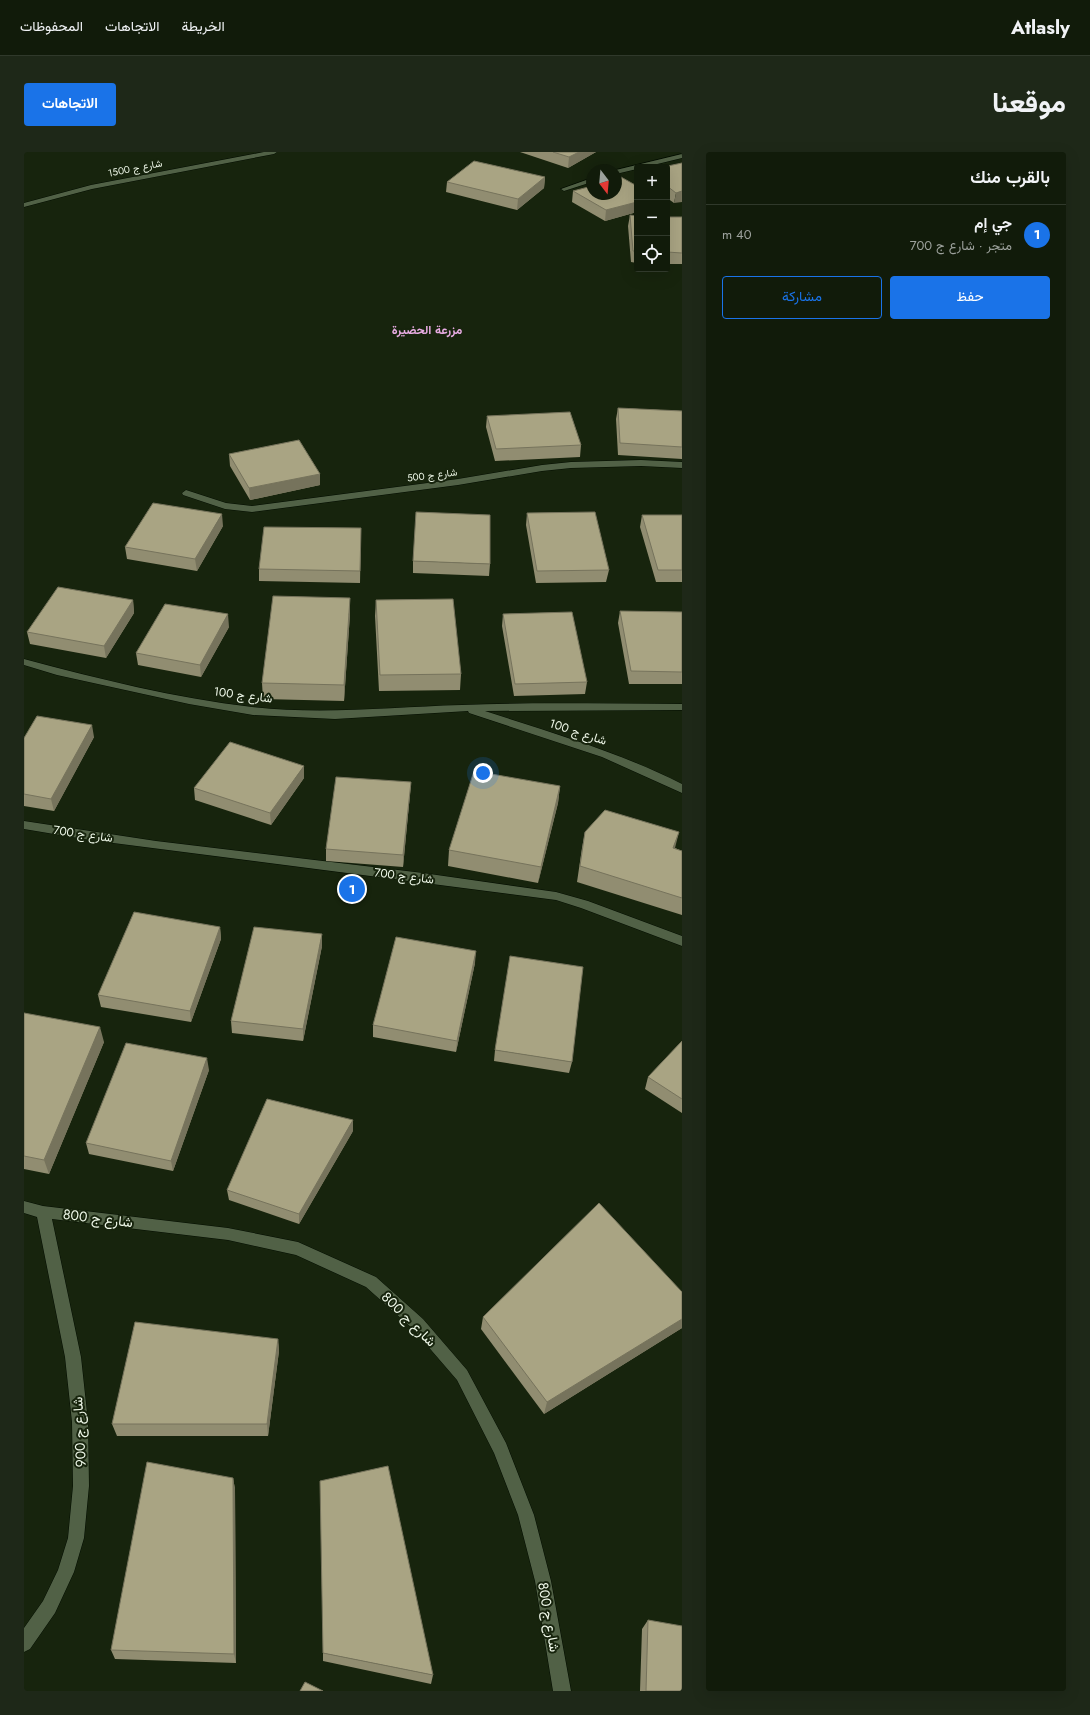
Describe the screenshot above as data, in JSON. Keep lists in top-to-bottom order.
{
  "streets": {
    "street": [
      "شارع ج 1500",
      "شارع ج 500",
      "شارع ج 100",
      "شارع ج 700",
      "شارع ج 800",
      "شارع ج 900"
    ]
  },
  "crossings": [
    ["شارع ج 800", "شارع ج 900"]
  ],
  "districts": ["مزرعة الحضيرة"],
  "north": "bottom",
  "page": {
    "header": "Atlasly",
    "nav": ["الخريطة", "الاتجاهات", "المحفوظات"],
    "title": "موقعنا",
    "buttons": [
      "الاتجاهات",
      ["حفظ", "مشاركة"]
    ],
    "heading": "بالقرب منك",
    "map_buttons": ["+", "−"],
    "list": [
      {
        "mark": "1",
        "name": "جي إم",
        "note": "متجر · شارع ج 700",
        "value": "40 m"
      }
    ],
    "pins": "1"
  }
}
